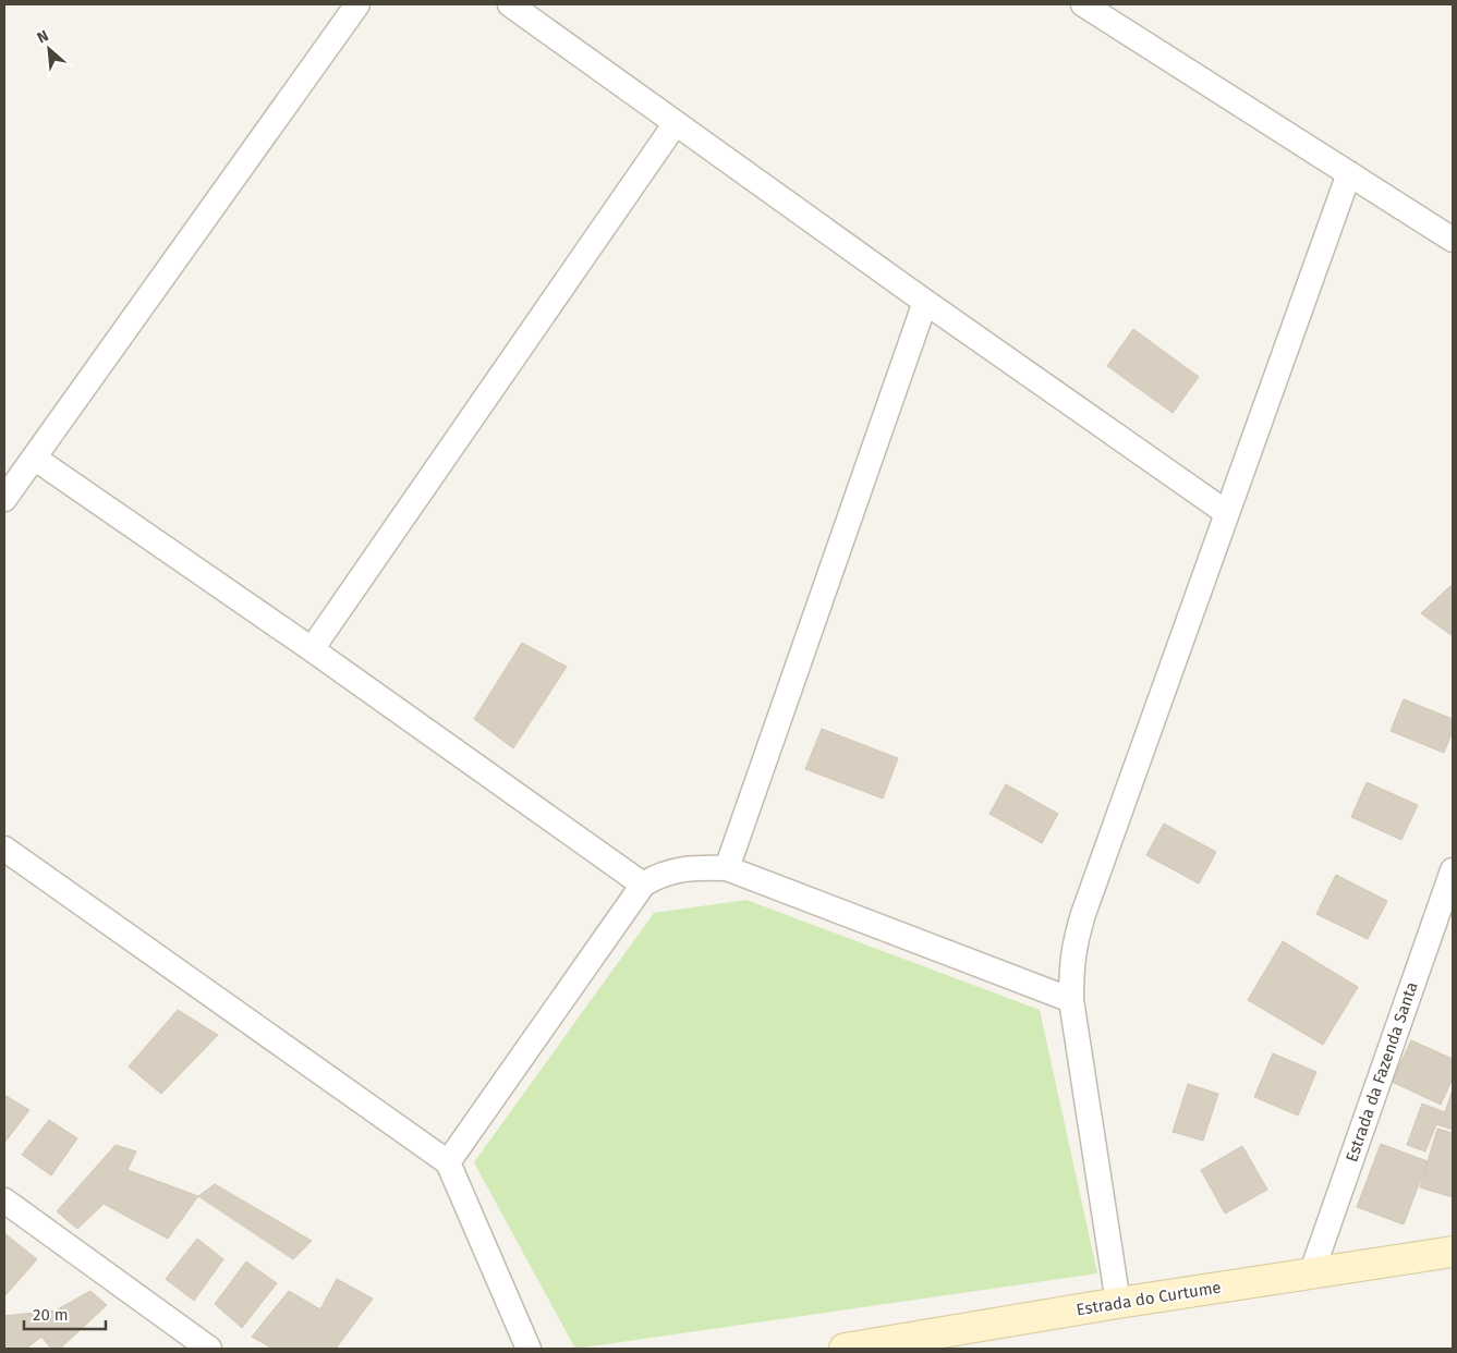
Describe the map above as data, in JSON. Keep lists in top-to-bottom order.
{
  "streets": {
    "street": ["Estrada da Fazenda Santa", "Estrada do Curtume"]
  },
  "crossings": [
    ["Estrada da Fazenda Santa", "Estrada do Curtume"]
  ],
  "scale_bar": "20 m",
  "north": "top left"
}
